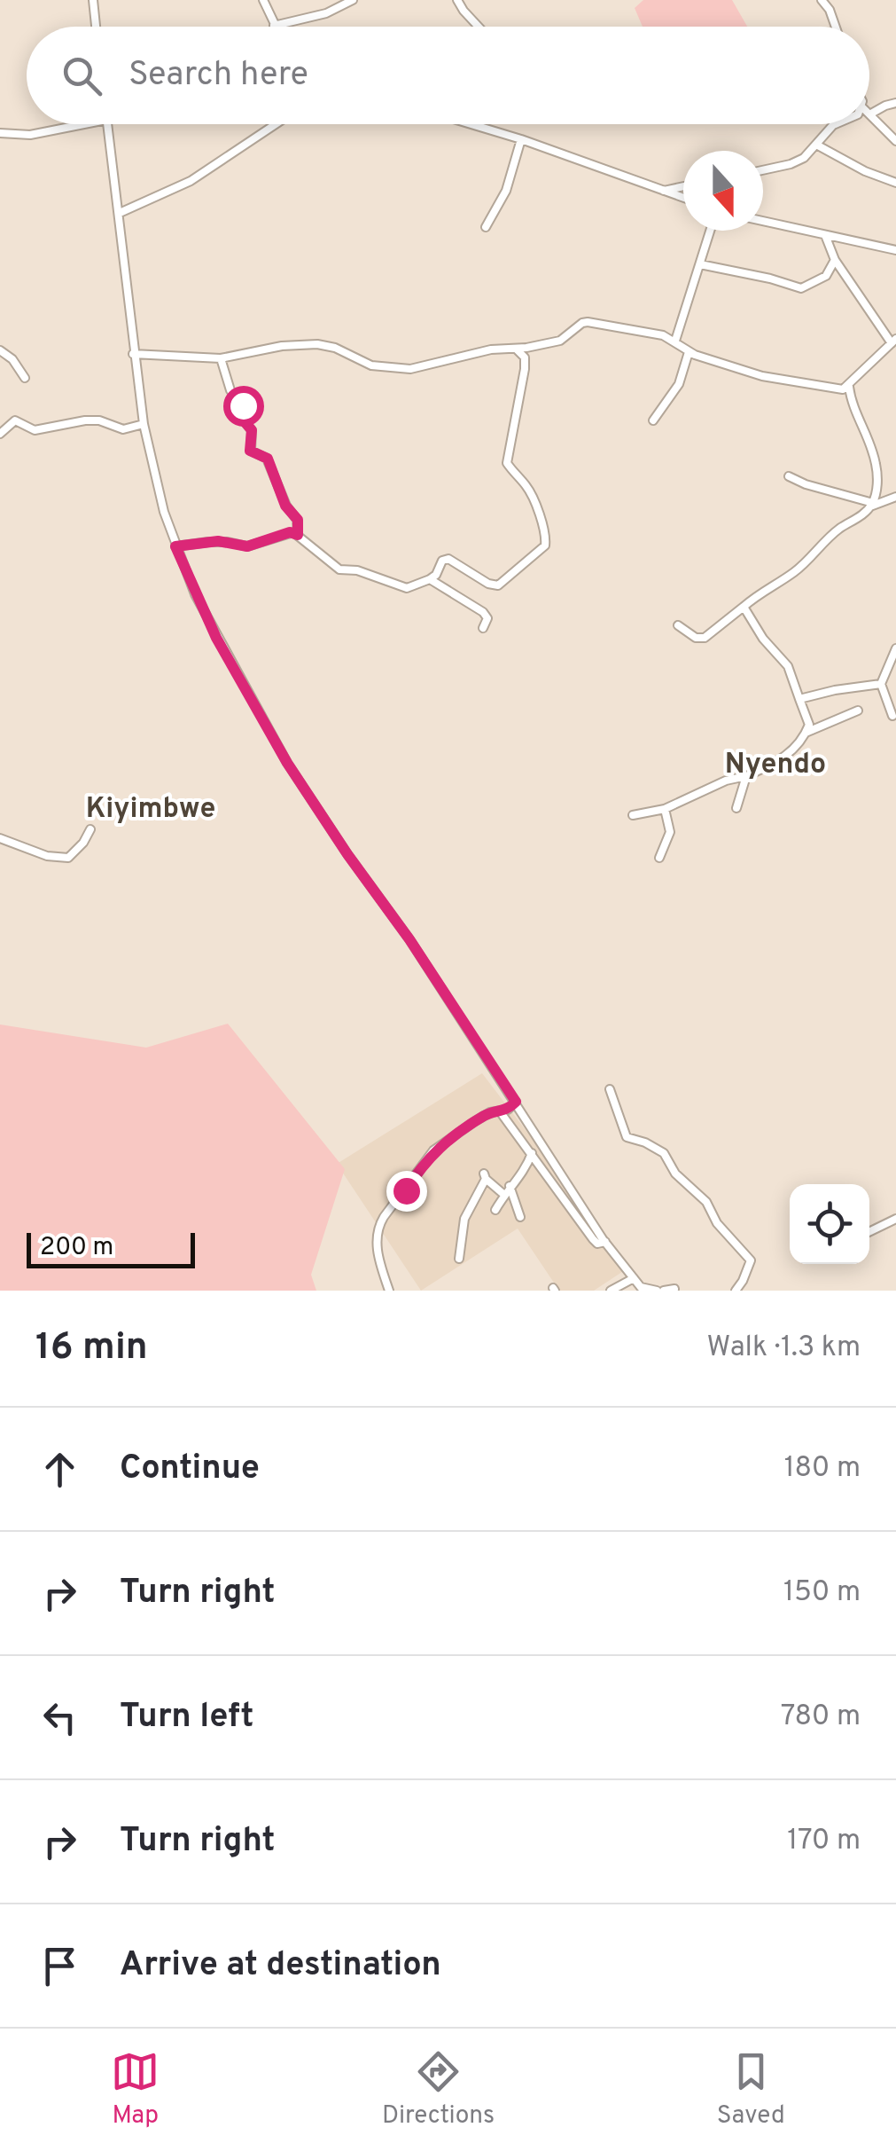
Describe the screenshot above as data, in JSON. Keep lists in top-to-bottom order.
{
  "districts": ["Nyendo", "Kiyimbwe"],
  "scale_bar": "200 m",
  "north": "bottom",
  "page": {
    "search": "Search here",
    "scale": "200 m",
    "heading": ["16 min", "Walk · 1.3 km"],
    "list": [
      ["Continue", "180 m"],
      ["Turn right", "150 m"],
      ["Turn left", "780 m"],
      ["Turn right", "170 m"],
      "Arrive at destination"
    ],
    "nav": ["Map", "Directions", "Saved"]
  }
}
